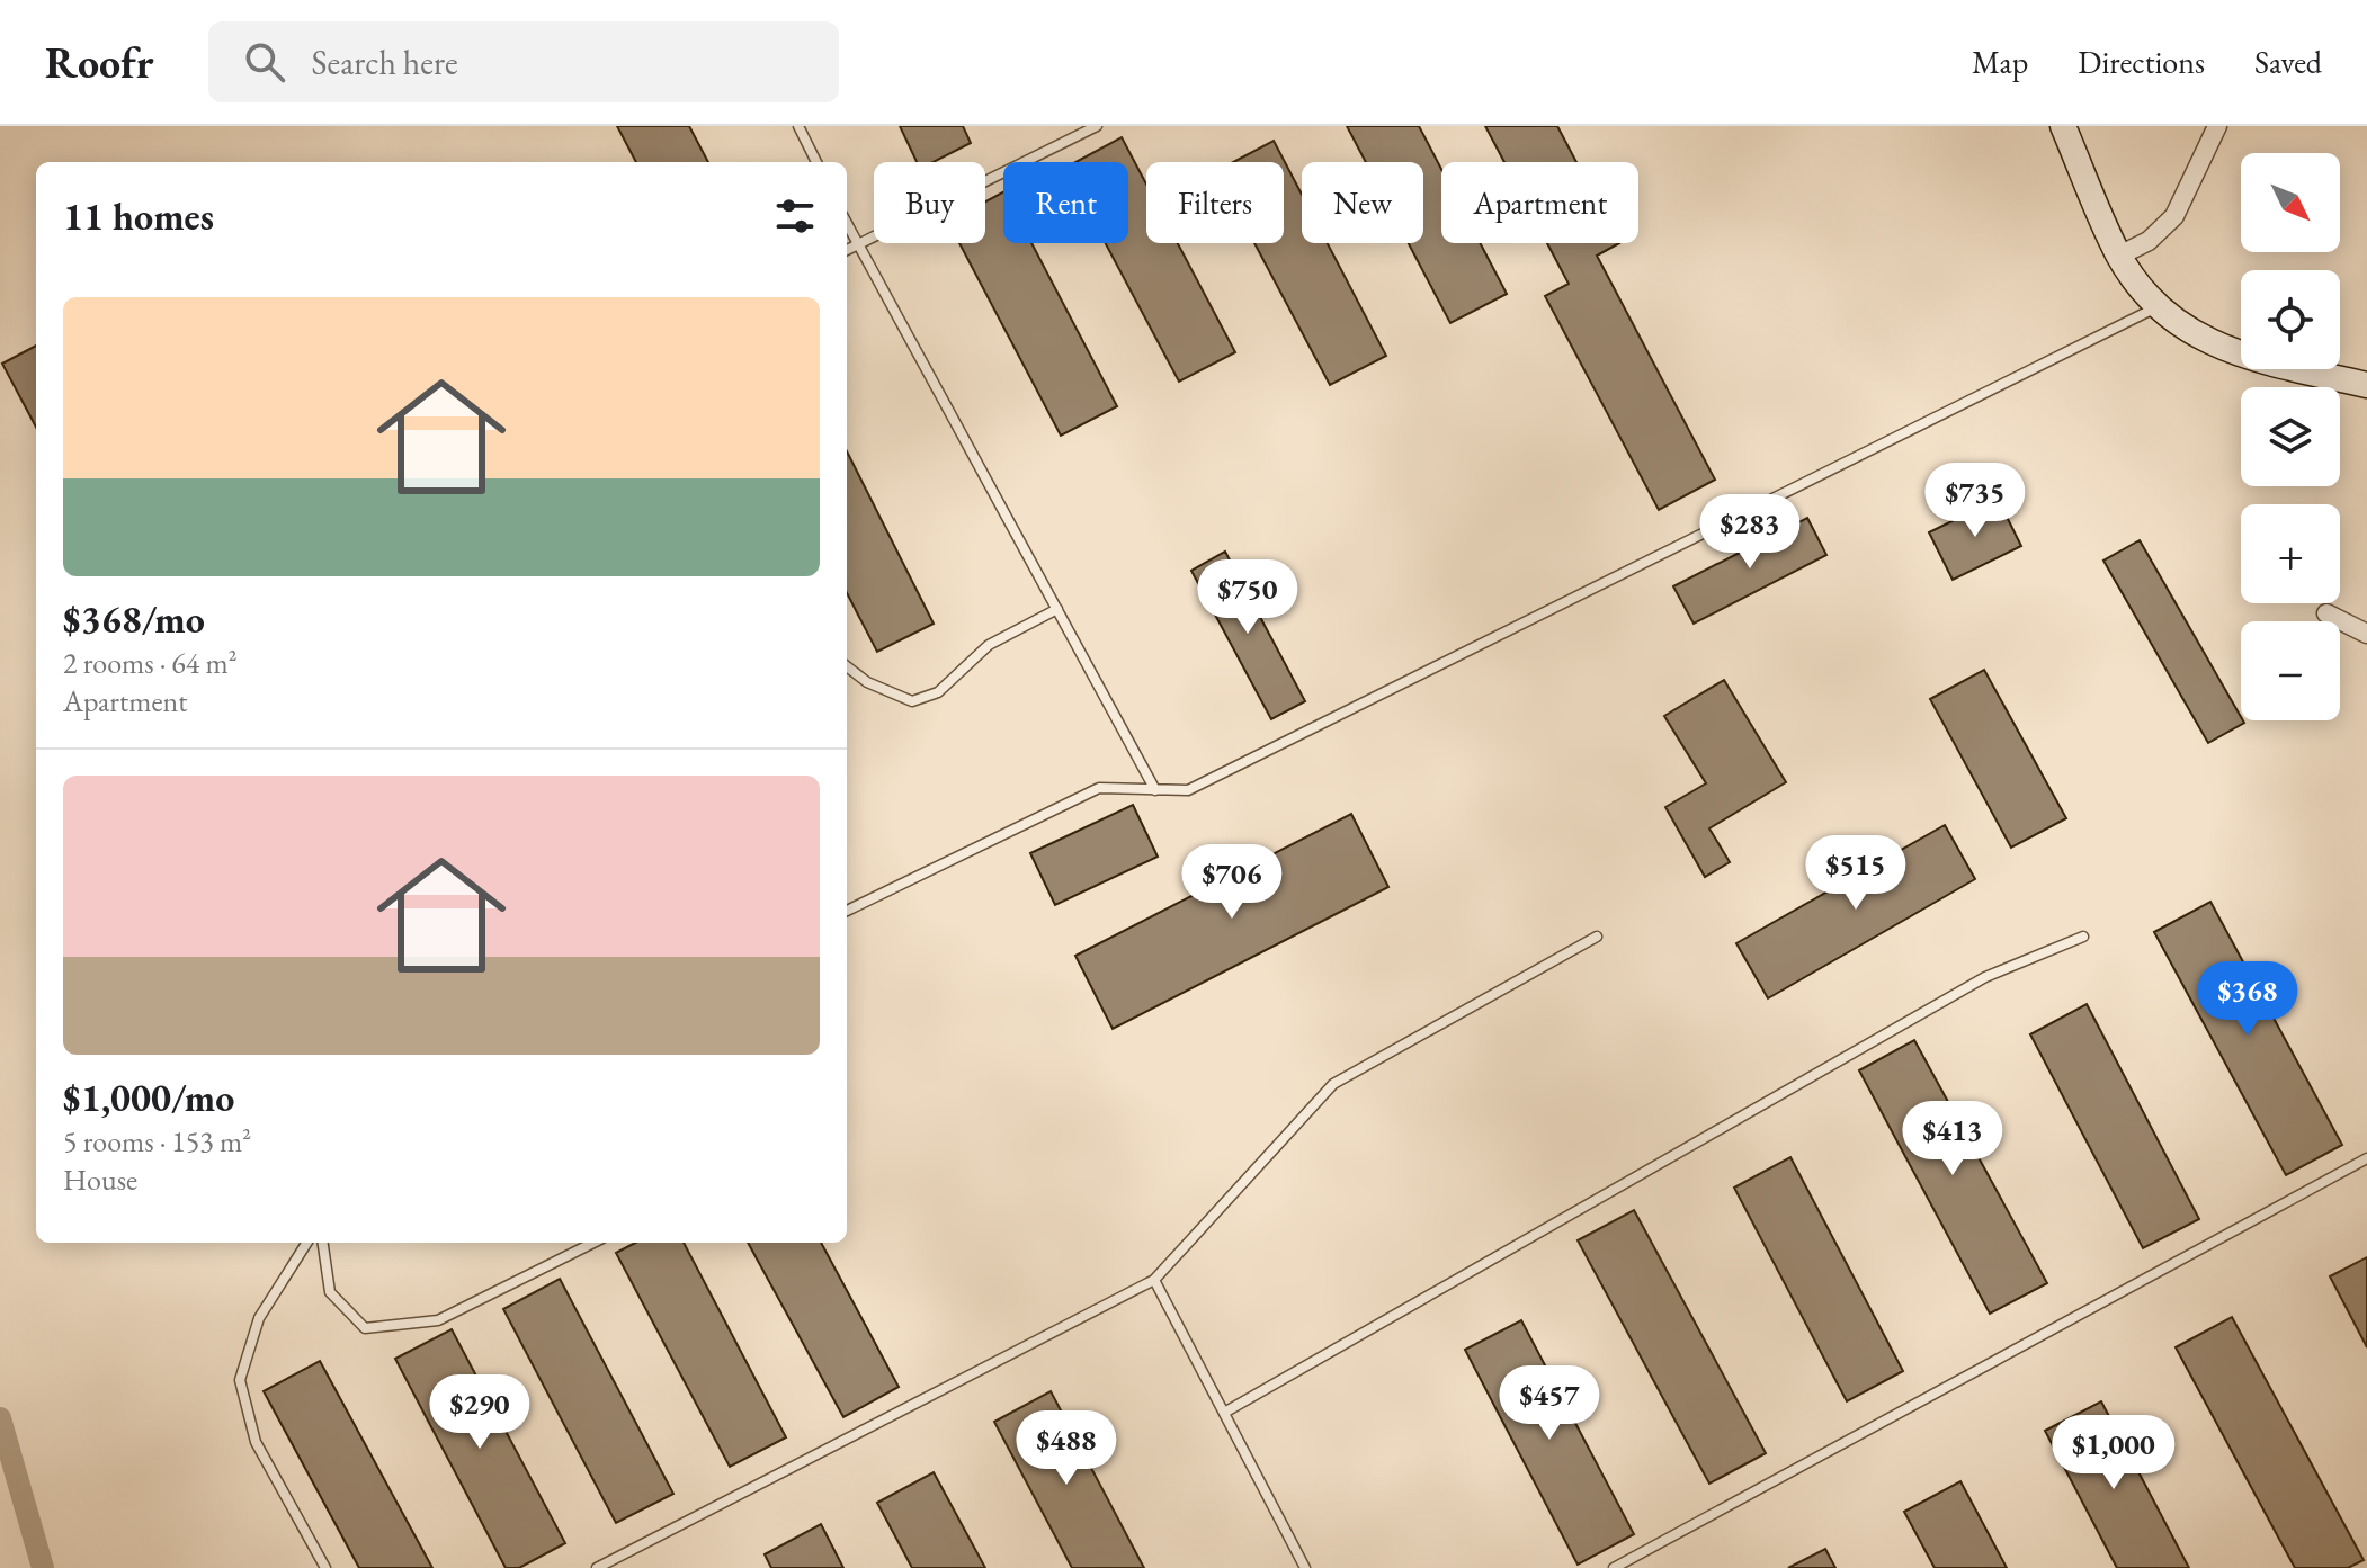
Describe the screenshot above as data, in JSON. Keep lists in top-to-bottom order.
{
  "north": "bottom right",
  "page": {
    "header": "Roofr",
    "search": "Search here",
    "nav": ["Map", "Directions", "Saved"],
    "map_buttons": ["+", "−"],
    "chip": [
      "Buy",
      "Rent",
      "Filters",
      "New",
      "Apartment"
    ],
    "heading": "11 homes",
    "list": [
      {
        "name": "$368/mo",
        "note": "2 rooms · 64 m² · Apartment"
      },
      {
        "name": "$1,000/mo",
        "note": "5 rooms · 153 m² · House"
      }
    ],
    "price": [
      "$735",
      "$283",
      "$750",
      "$515",
      "$706",
      "$368",
      "$413",
      "$457",
      "$290",
      "$488",
      "$1,000"
    ]
  }
}
